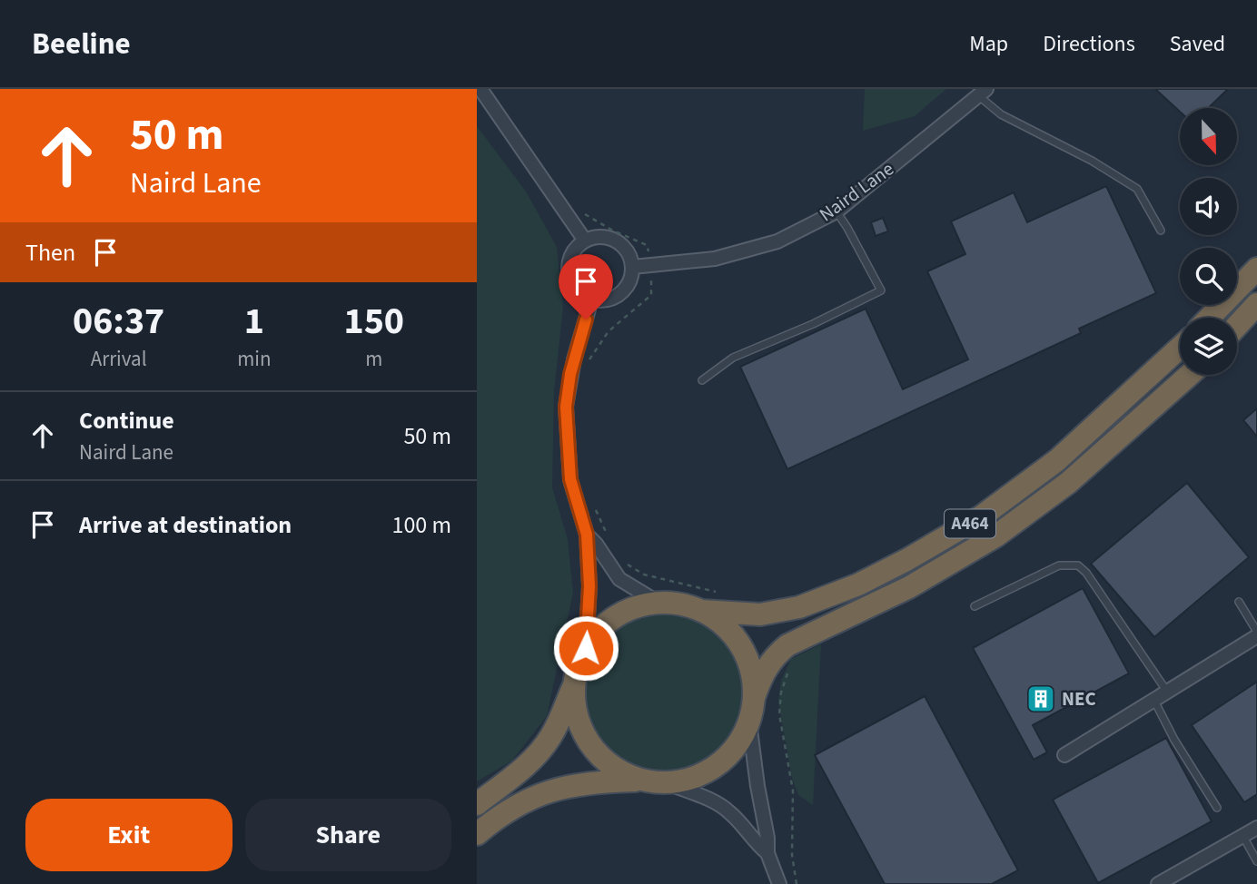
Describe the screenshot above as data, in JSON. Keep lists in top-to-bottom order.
{
  "streets": {
    "highway": ["A464"],
    "street": ["Naird Lane"]
  },
  "places": {
    "building": ["NEC"]
  },
  "north": "bottom",
  "page": {
    "header": "Beeline",
    "nav": ["Map", "Directions", "Saved"],
    "turn": ["50 m", "Naird Lane"],
    "then": "Then",
    "eta": [
      "06:37",
      "Arrival",
      "1",
      "min",
      "150",
      "m"
    ],
    "list": [
      {
        "name": "Continue",
        "note": "Naird Lane",
        "value": "50 m"
      },
      {
        "name": "Arrive at destination",
        "value": "100 m"
      }
    ],
    "buttons": ["Exit", "Share"]
  }
}
